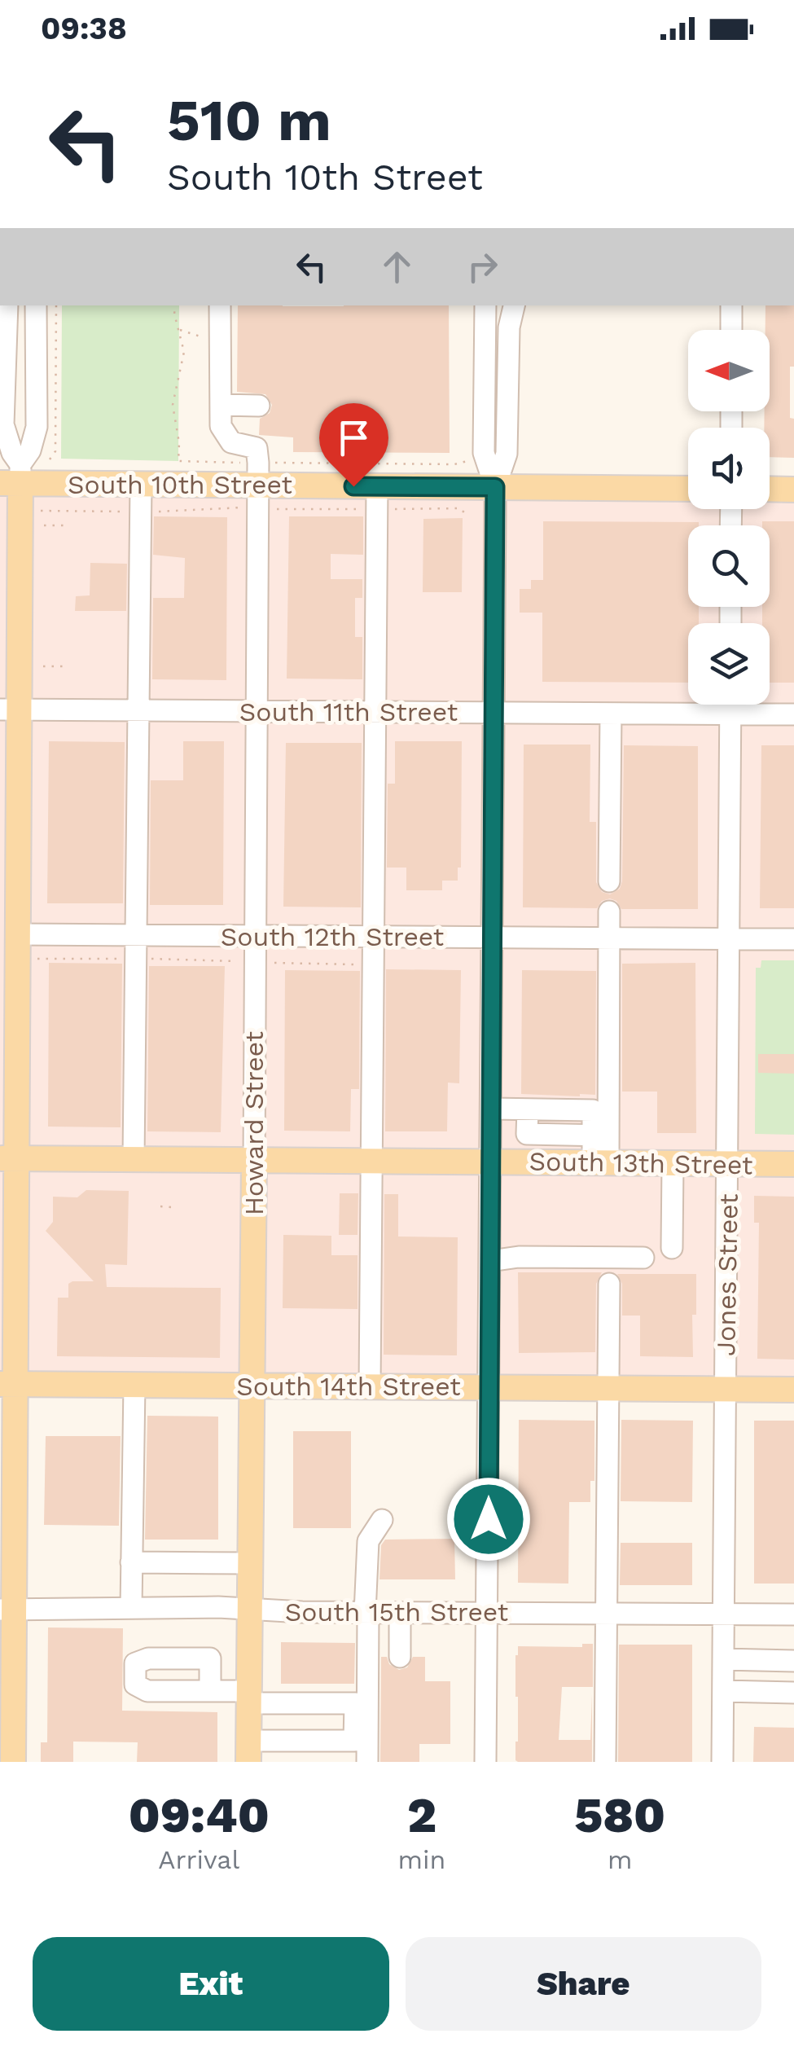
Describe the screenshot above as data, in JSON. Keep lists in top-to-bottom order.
{
  "streets": {
    "main road": [
      "South 10th Street",
      "Howard Street",
      "South 13th Street",
      "South 14th Street"
    ],
    "street": [
      "South 11th Street",
      "South 12th Street",
      "Jones Street",
      "South 15th Street"
    ]
  },
  "crossings": [
    ["South 10th Street", "Howard Street"],
    ["South 11th Street", "Howard Street"],
    ["South 11th Street", "Jones Street"],
    ["South 12th Street", "Howard Street"],
    ["South 12th Street", "Jones Street"],
    ["Howard Street", "South 13th Street"],
    ["Howard Street", "South 14th Street"],
    ["Howard Street", "South 15th Street"],
    ["South 13th Street", "Jones Street"],
    ["Jones Street", "South 14th Street"],
    ["Jones Street", "South 15th Street"]
  ],
  "north": "left",
  "page": {
    "status": "09:38",
    "turn": ["510 m", "South 10th Street"],
    "eta": [
      "09:40",
      "Arrival",
      "2",
      "min",
      "580",
      "m"
    ],
    "buttons": ["Exit", "Share"]
  }
}
